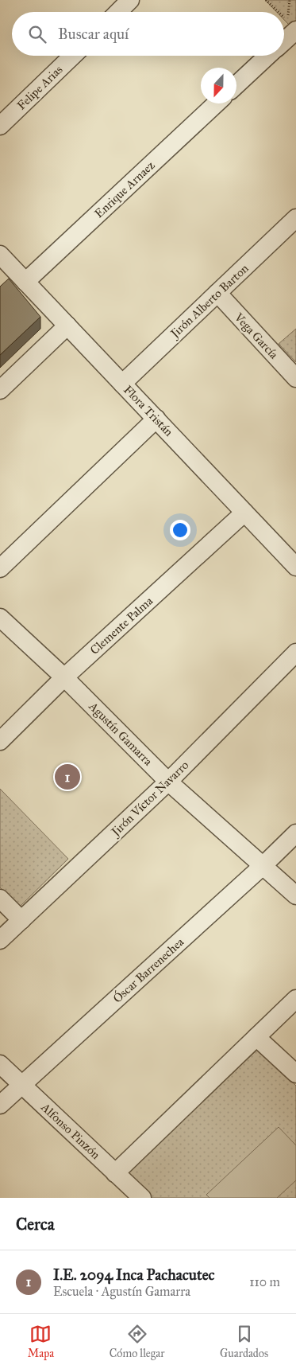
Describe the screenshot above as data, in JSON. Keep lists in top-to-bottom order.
{
  "streets": {
    "street": [
      "Felipe Arias",
      "Enrique Arnaez",
      "Jirón Alberto Barton",
      "Vega García",
      "Flora Tristán",
      "Clemente Palma",
      "Agustín Gamarra",
      "Jirón Víctor Navarro",
      "Óscar Barrenechea",
      "Alfonso Pinzón"
    ]
  },
  "crossings": [
    ["Enrique Arnaez", "Flora Tristán"],
    ["Jirón Alberto Barton", "Vega García"],
    ["Jirón Alberto Barton", "Flora Tristán"],
    ["Flora Tristán", "Clemente Palma"],
    ["Clemente Palma", "Agustín Gamarra"],
    ["Agustín Gamarra", "Jirón Víctor Navarro"],
    ["Agustín Gamarra", "Óscar Barrenechea"],
    ["Óscar Barrenechea", "Alfonso Pinzón"]
  ],
  "north": "bottom",
  "page": {
    "search": "Buscar aquí",
    "pins": "1",
    "heading": "Cerca",
    "list": [
      {
        "mark": "1",
        "name": "I.E. 2094 Inca Pachacutec",
        "note": "Escuela · Agustín Gamarra",
        "value": "110 m"
      }
    ],
    "nav": ["Mapa", "Cómo llegar", "Guardados"]
  }
}
